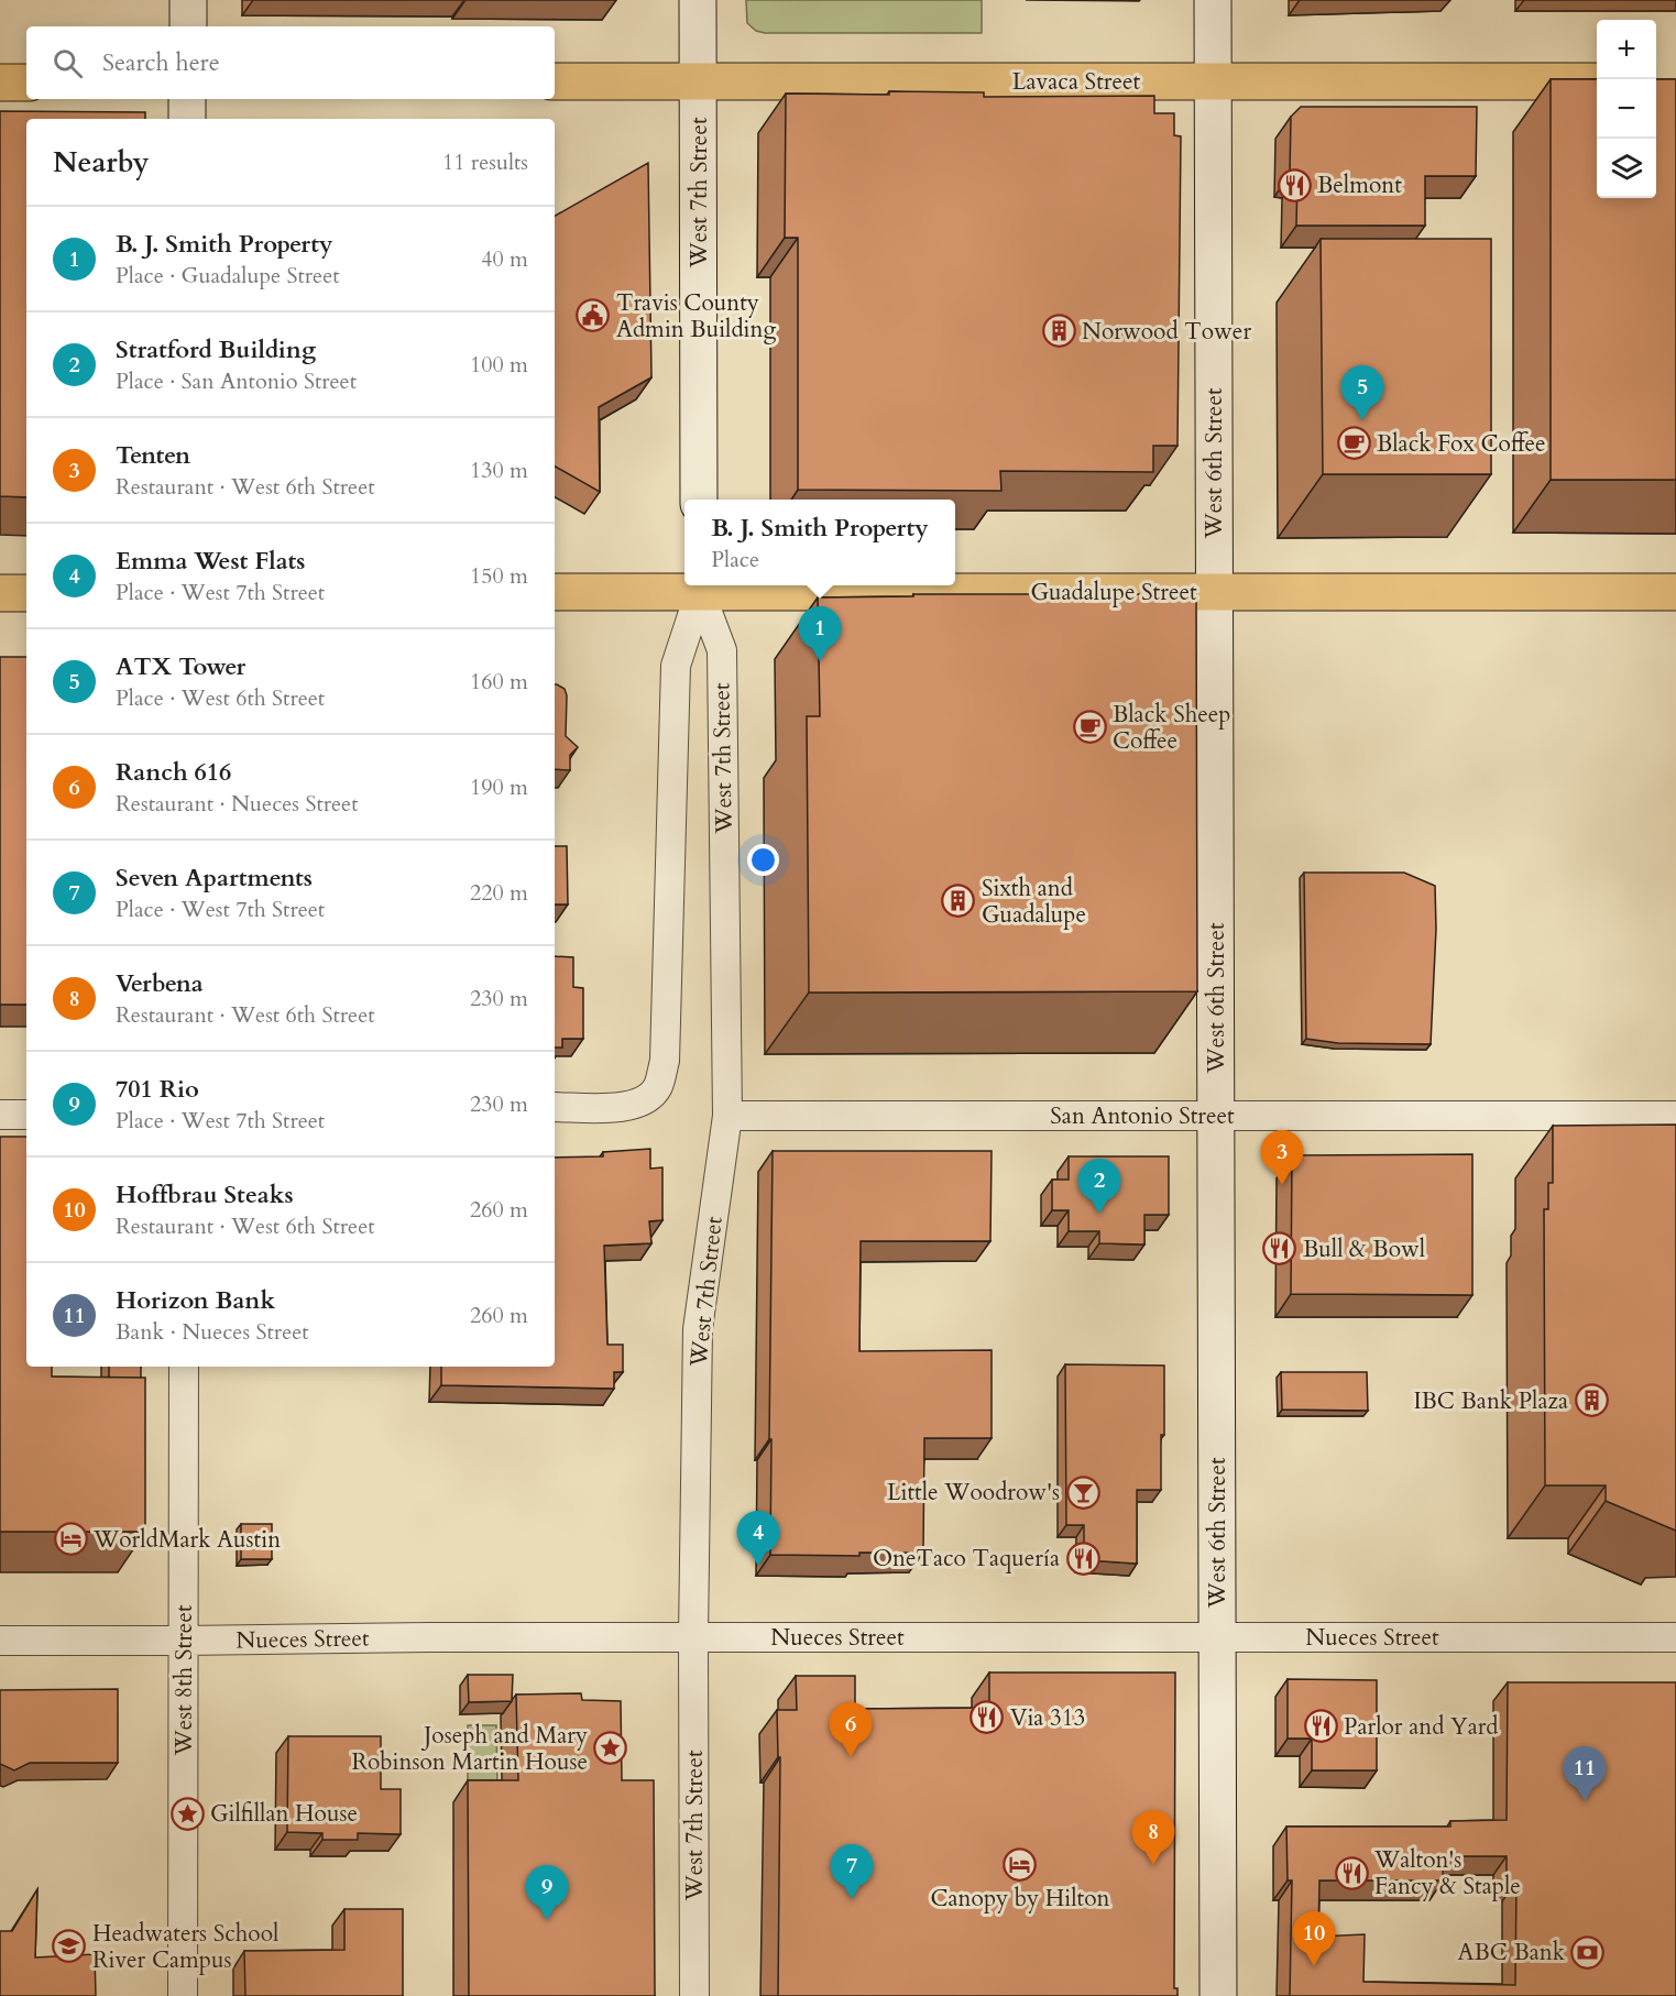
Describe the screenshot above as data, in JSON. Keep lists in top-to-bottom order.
{
  "streets": {
    "main road": [
      "Lavaca Street",
      "West 7th Street",
      "West 6th Street",
      "Guadalupe Street"
    ],
    "street": ["San Antonio Street", "Nueces Street", "West 8th Street"]
  },
  "crossings": [
    ["Lavaca Street", "West 7th Street"],
    ["Lavaca Street", "West 6th Street"],
    ["West 7th Street", "Guadalupe Street"],
    ["West 7th Street", "San Antonio Street"],
    ["West 7th Street", "Nueces Street"],
    ["West 6th Street", "Guadalupe Street"],
    ["West 6th Street", "San Antonio Street"],
    ["West 6th Street", "Nueces Street"],
    ["Nueces Street", "West 8th Street"]
  ],
  "places": {
    "restaurant": [
      "Belmont",
      "Bull & Bowl",
      "OneTaco Taquería",
      "Via 313",
      "Parlor and Yard",
      "Walton's Fancy & Staple"
    ],
    "public building": ["Travis County Admin Building"],
    "building": ["Norwood Tower", "Sixth and Guadalupe", "IBC Bank Plaza"],
    "cafe": ["Black Fox Coffee", "Black Sheep Coffee"],
    "bar": ["Little Woodrow's"],
    "hotel": ["WorldMark Austin", "Canopy by Hilton"],
    "place": ["Joseph and Mary Robinson Martin House", "Gilfillan House"],
    "school or university": ["Headwaters School River Campus"],
    "bank": ["ABC Bank"]
  },
  "page": {
    "map_buttons": ["+", "−"],
    "search": "Search here",
    "heading": ["Nearby", "11 results"],
    "list": [
      {
        "mark": "1",
        "name": "B. J. Smith Property",
        "note": "Place · Guadalupe Street",
        "value": "40 m"
      },
      {
        "mark": "2",
        "name": "Stratford Building",
        "note": "Place · San Antonio Street",
        "value": "100 m"
      },
      {
        "mark": "3",
        "name": "Tenten",
        "note": "Restaurant · West 6th Street",
        "value": "130 m"
      },
      {
        "mark": "4",
        "name": "Emma West Flats",
        "note": "Place · West 7th Street",
        "value": "150 m"
      },
      {
        "mark": "5",
        "name": "ATX Tower",
        "note": "Place · West 6th Street",
        "value": "160 m"
      },
      {
        "mark": "6",
        "name": "Ranch 616",
        "note": "Restaurant · Nueces Street",
        "value": "190 m"
      },
      {
        "mark": "7",
        "name": "Seven Apartments",
        "note": "Place · West 7th Street",
        "value": "220 m"
      },
      {
        "mark": "8",
        "name": "Verbena",
        "note": "Restaurant · West 6th Street",
        "value": "230 m"
      },
      {
        "mark": "9",
        "name": "701 Rio",
        "note": "Place · West 7th Street",
        "value": "230 m"
      },
      {
        "mark": "10",
        "name": "Hoffbrau Steaks",
        "note": "Restaurant · West 6th Street",
        "value": "260 m"
      },
      {
        "mark": "11",
        "name": "Horizon Bank",
        "note": "Bank · Nueces Street",
        "value": "260 m"
      }
    ],
    "pins": [
      "5",
      "1",
      "3",
      "2",
      "4",
      "6",
      "11",
      "8",
      "7",
      "9",
      "10"
    ],
    "popup": ["B. J. Smith Property", "Place"]
  }
}
